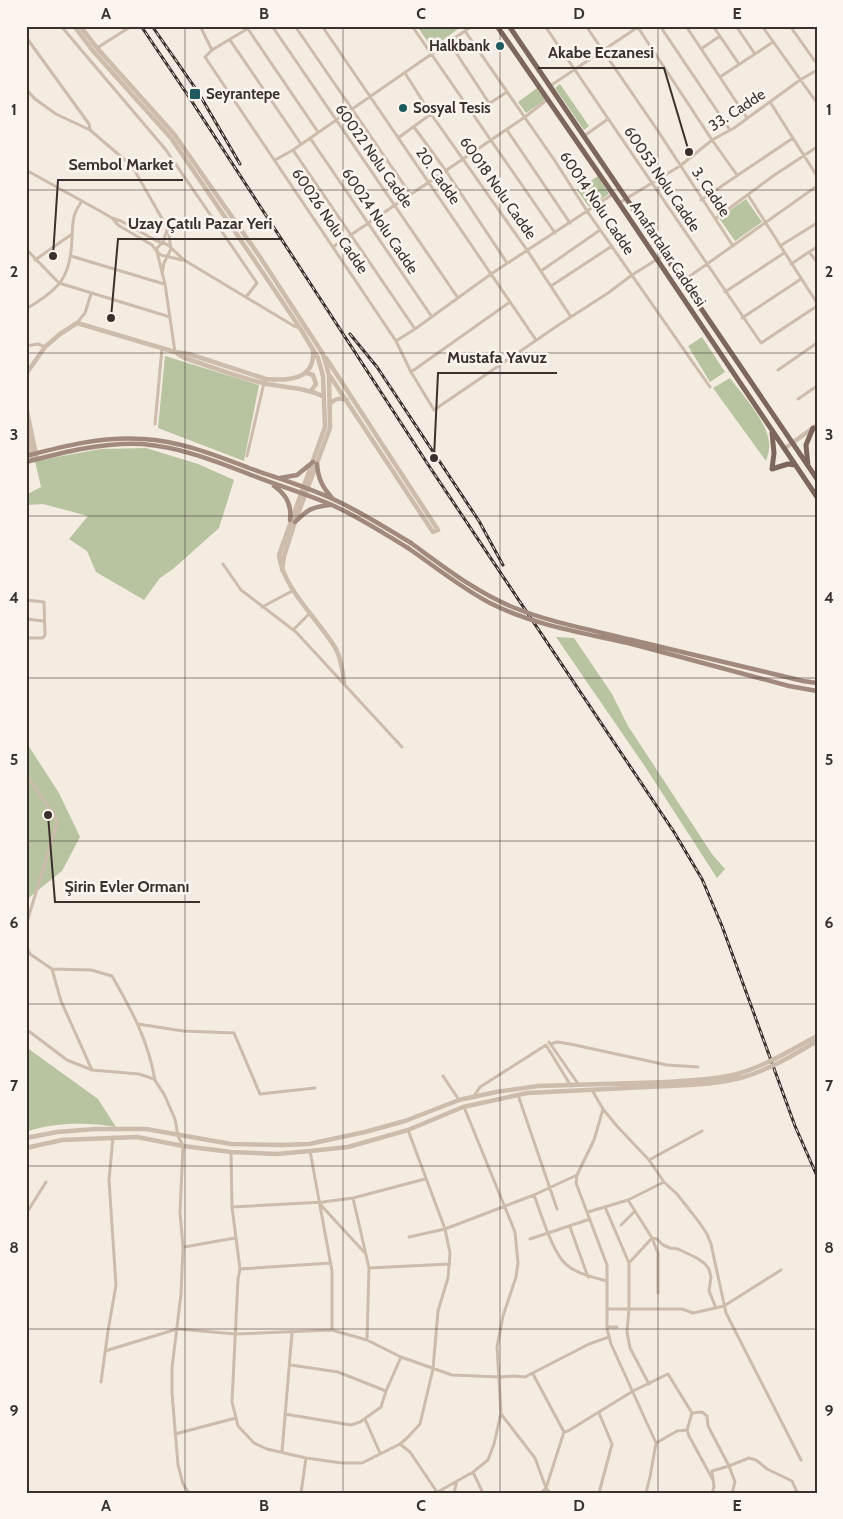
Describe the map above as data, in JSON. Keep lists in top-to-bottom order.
{
  "streets": {
    "main road": ["Anafartalar Caddesi"],
    "street": [
      "33. Cadde",
      "60022 Nolu Cadde",
      "20. Cadde",
      "60053 Nolu Cadde",
      "60018 Nolu Cadde",
      "3. Cadde",
      "60014 Nolu Cadde",
      "60026 Nolu Cadde",
      "60024 Nolu Cadde"
    ]
  },
  "crossings": [
    ["33. Cadde", "60053 Nolu Cadde"],
    ["33. Cadde", "3. Cadde"],
    ["33. Cadde", "Anafartalar Caddesi"],
    ["20. Cadde", "60026 Nolu Cadde"]
  ],
  "places": {
    "other": [
      "Halkbank",
      "Sosyal Tesis",
      "Akabe Eczanesi",
      "Sembol Market",
      "Uzay Çatılı Pazar Yeri",
      "Mustafa Yavuz",
      "Şirin Evler Ormanı"
    ],
    "transit": ["Seyrantepe"]
  },
  "grid": {
    "columns": [
      "A",
      "B",
      "C",
      "D",
      "E"
    ],
    "rows": [
      "1",
      "2",
      "3",
      "4",
      "5",
      "6",
      "7",
      "8",
      "9"
    ]
  }
}
